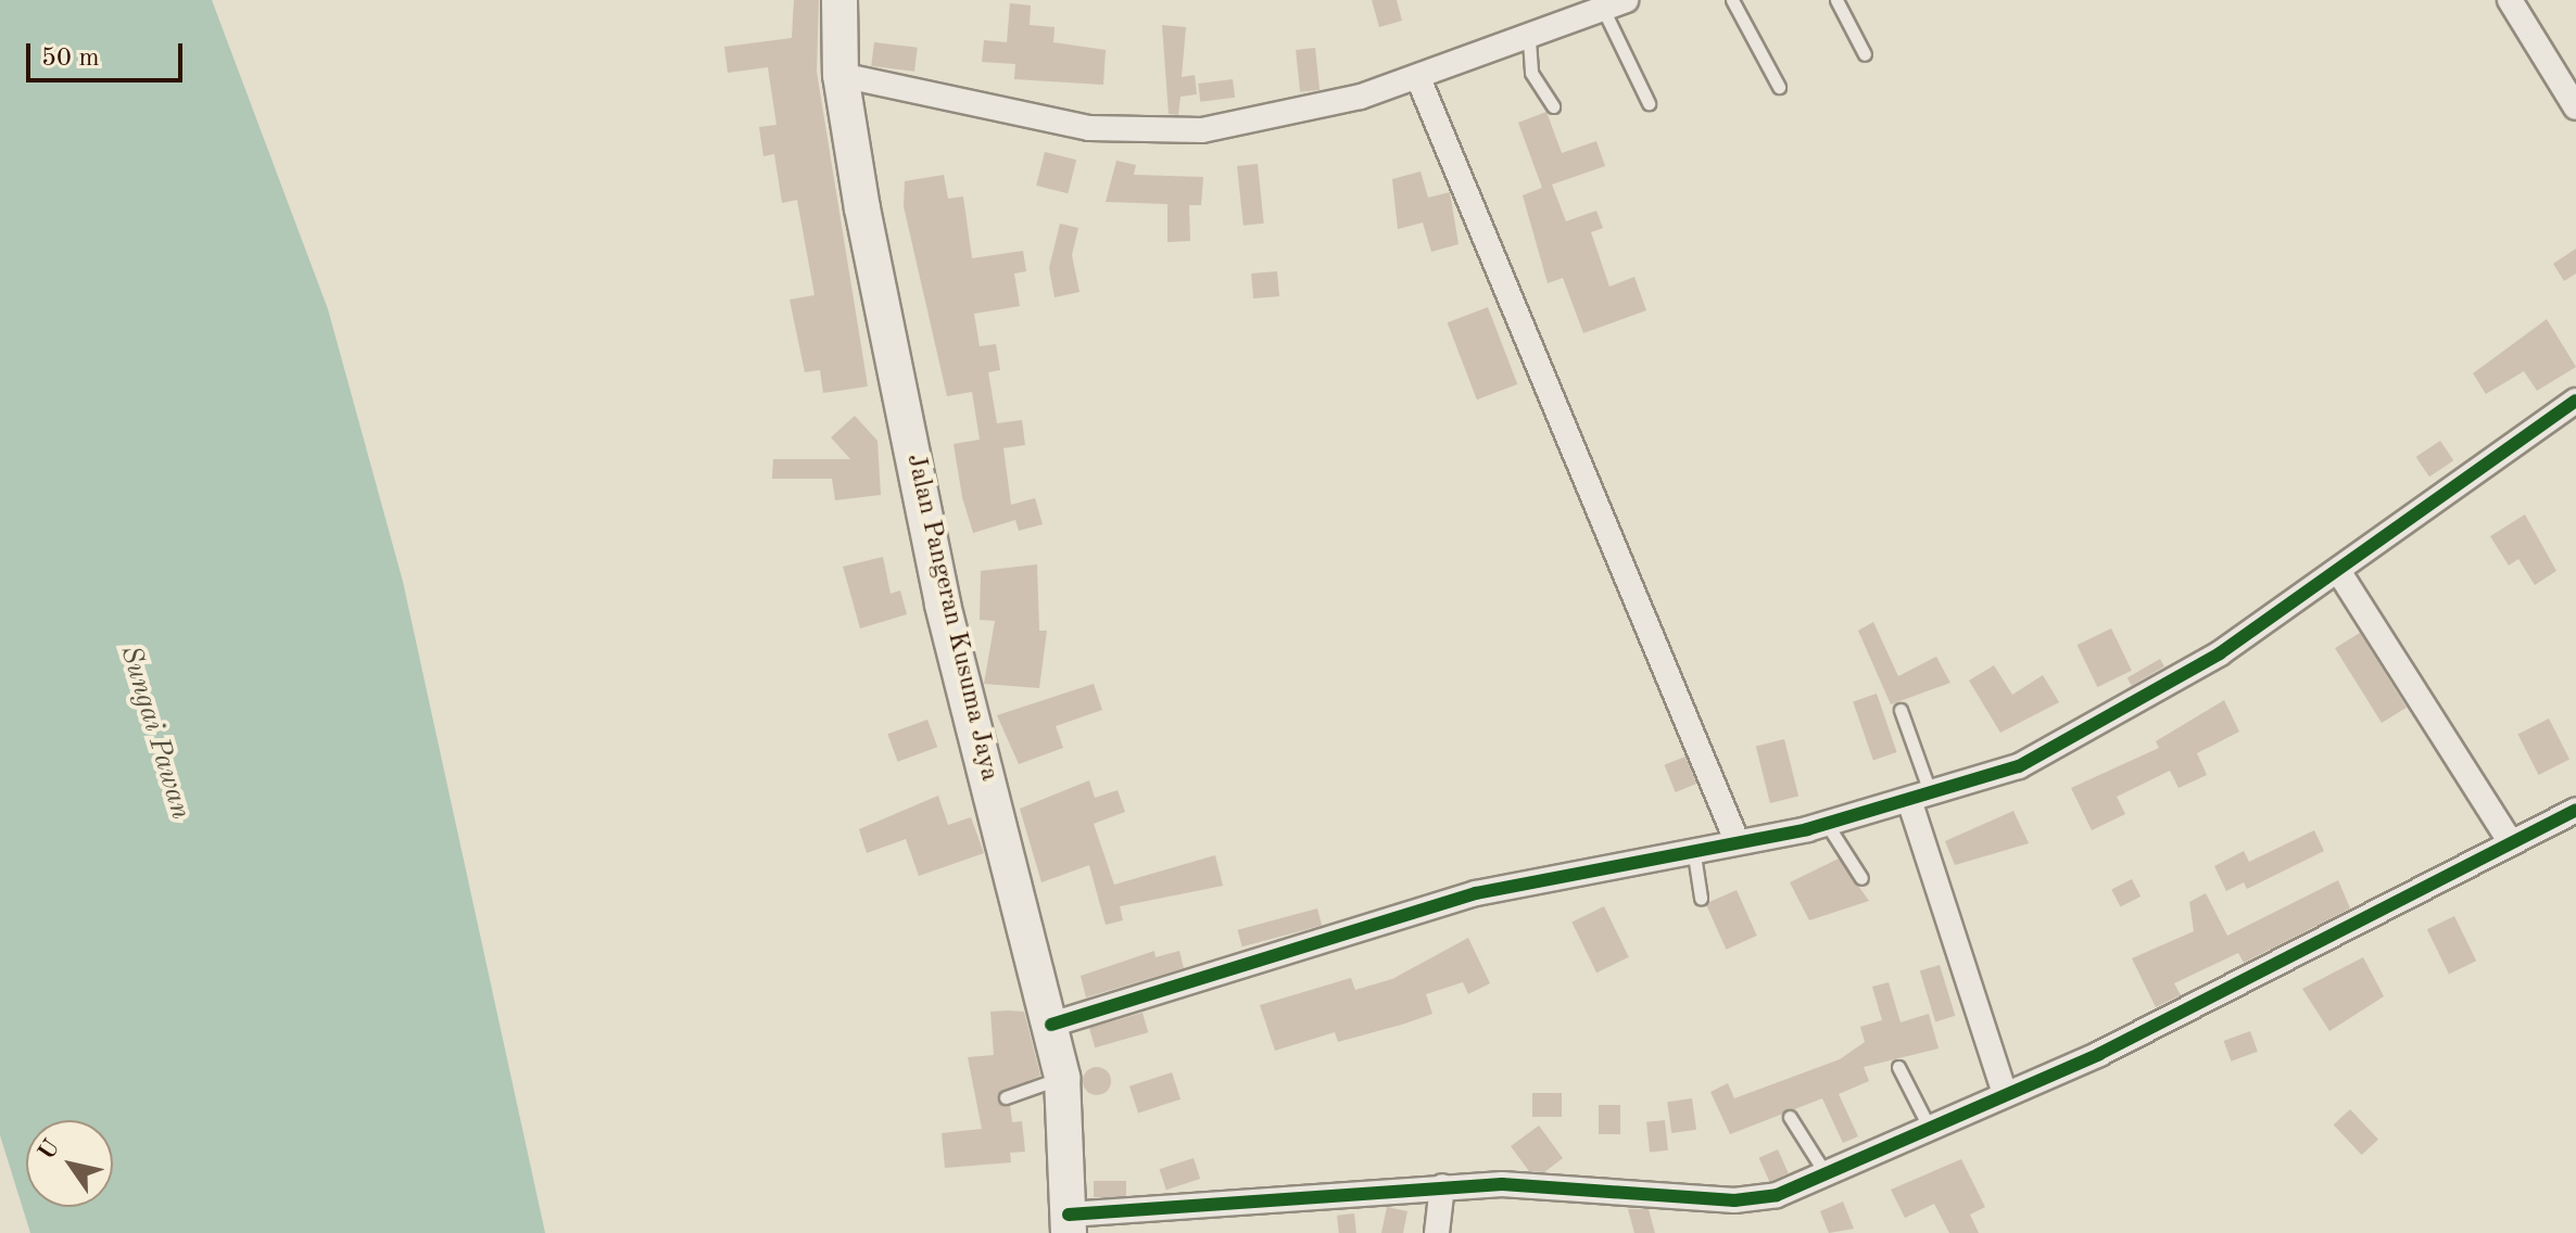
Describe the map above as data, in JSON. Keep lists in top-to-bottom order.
{
  "streets": {
    "street": ["Jalan Pangeran Kusuma Jaya"]
  },
  "water": ["Sungai Pawan"],
  "scale_bar": "50 m",
  "north": "top left"
}
